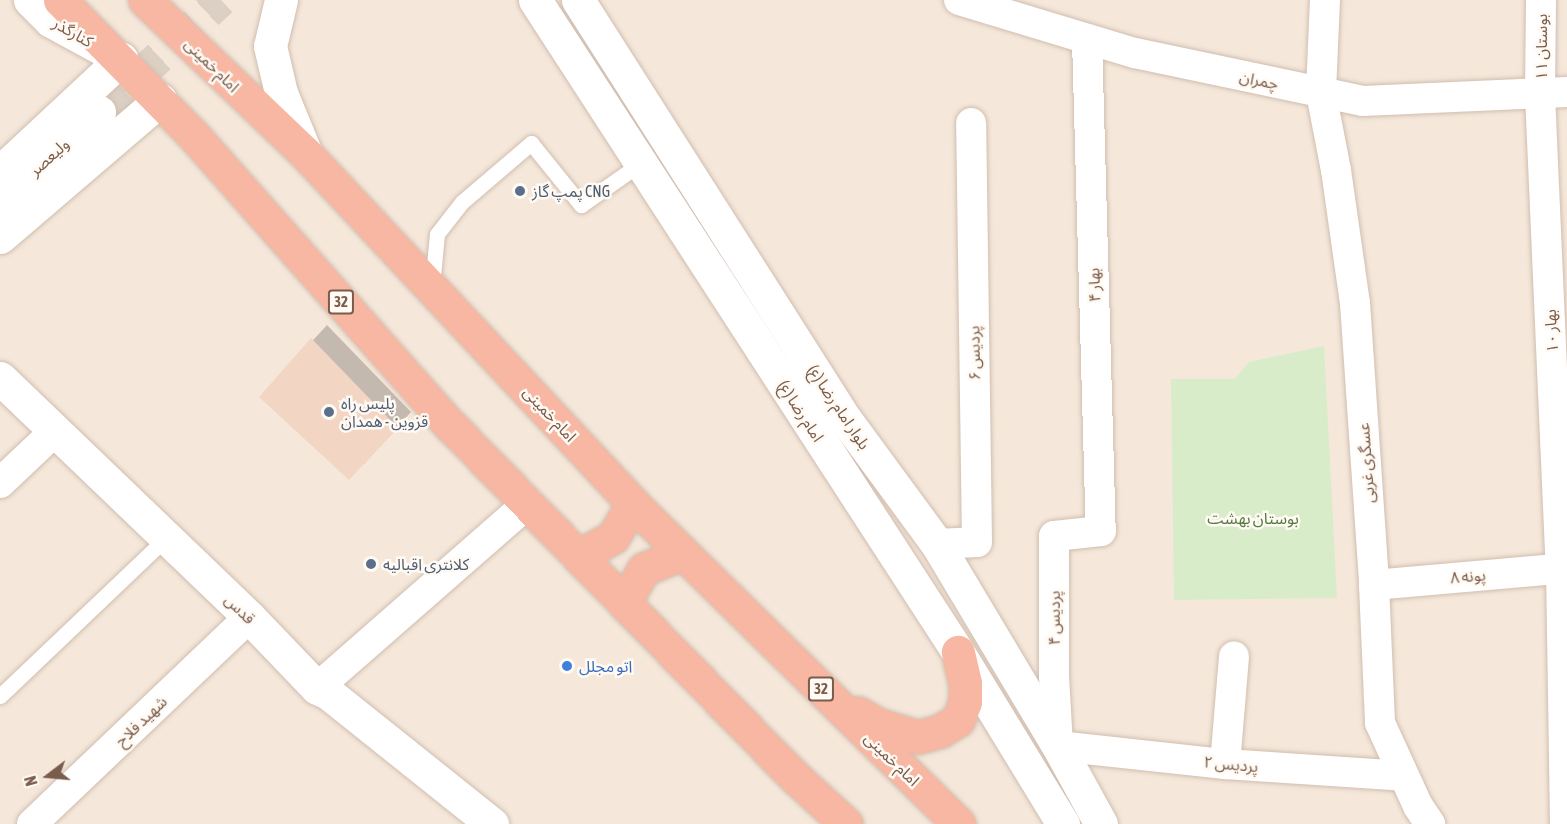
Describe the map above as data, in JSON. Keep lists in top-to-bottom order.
{
  "streets": {
    "highway": ["امام خمینی", "32"],
    "main road": [
      "کنارگذر",
      "ولیعصر",
      "بلوار امام رضا (ع)",
      "امام رضا (ع)",
      "قدس"
    ],
    "street": [
      "بوستان ۱۱",
      "چمران",
      "بهار ۴",
      "بهار ۱۰",
      "پردیس ۶",
      "عسگری غربی",
      "پونه ۸",
      "پردیس ۴",
      "شهید فلاح",
      "پردیس ۲"
    ]
  },
  "crossings": [
    ["کنارگذر", "32"],
    ["بوستان ۱۱", "چمران"],
    ["بوستان ۱۱", "بهار ۱۰"],
    ["چمران", "بهار ۴"],
    ["چمران", "بهار ۱۰"],
    ["چمران", "عسگری غربی"],
    ["بهار ۴", "پردیس ۴"],
    ["بهار ۱۰", "پونه ۸"],
    ["پردیس ۶", "بلوار امام رضا (ع)"],
    ["بلوار امام رضا (ع)", "پردیس ۴"],
    ["بلوار امام رضا (ع)", "پردیس ۲"],
    ["عسگری غربی", "پونه ۸"],
    ["عسگری غربی", "پردیس ۲"],
    ["قدس", "شهید فلاح"],
    ["پردیس ۴", "پردیس ۲"]
  ],
  "parks": ["بوستان بهشت"],
  "places": [
    "پمپ گاز CNG",
    "پلیس راه قزوین - همدان",
    "کلانتری اقبالیه",
    "اتو مجلل"
  ],
  "north": "left"
}
